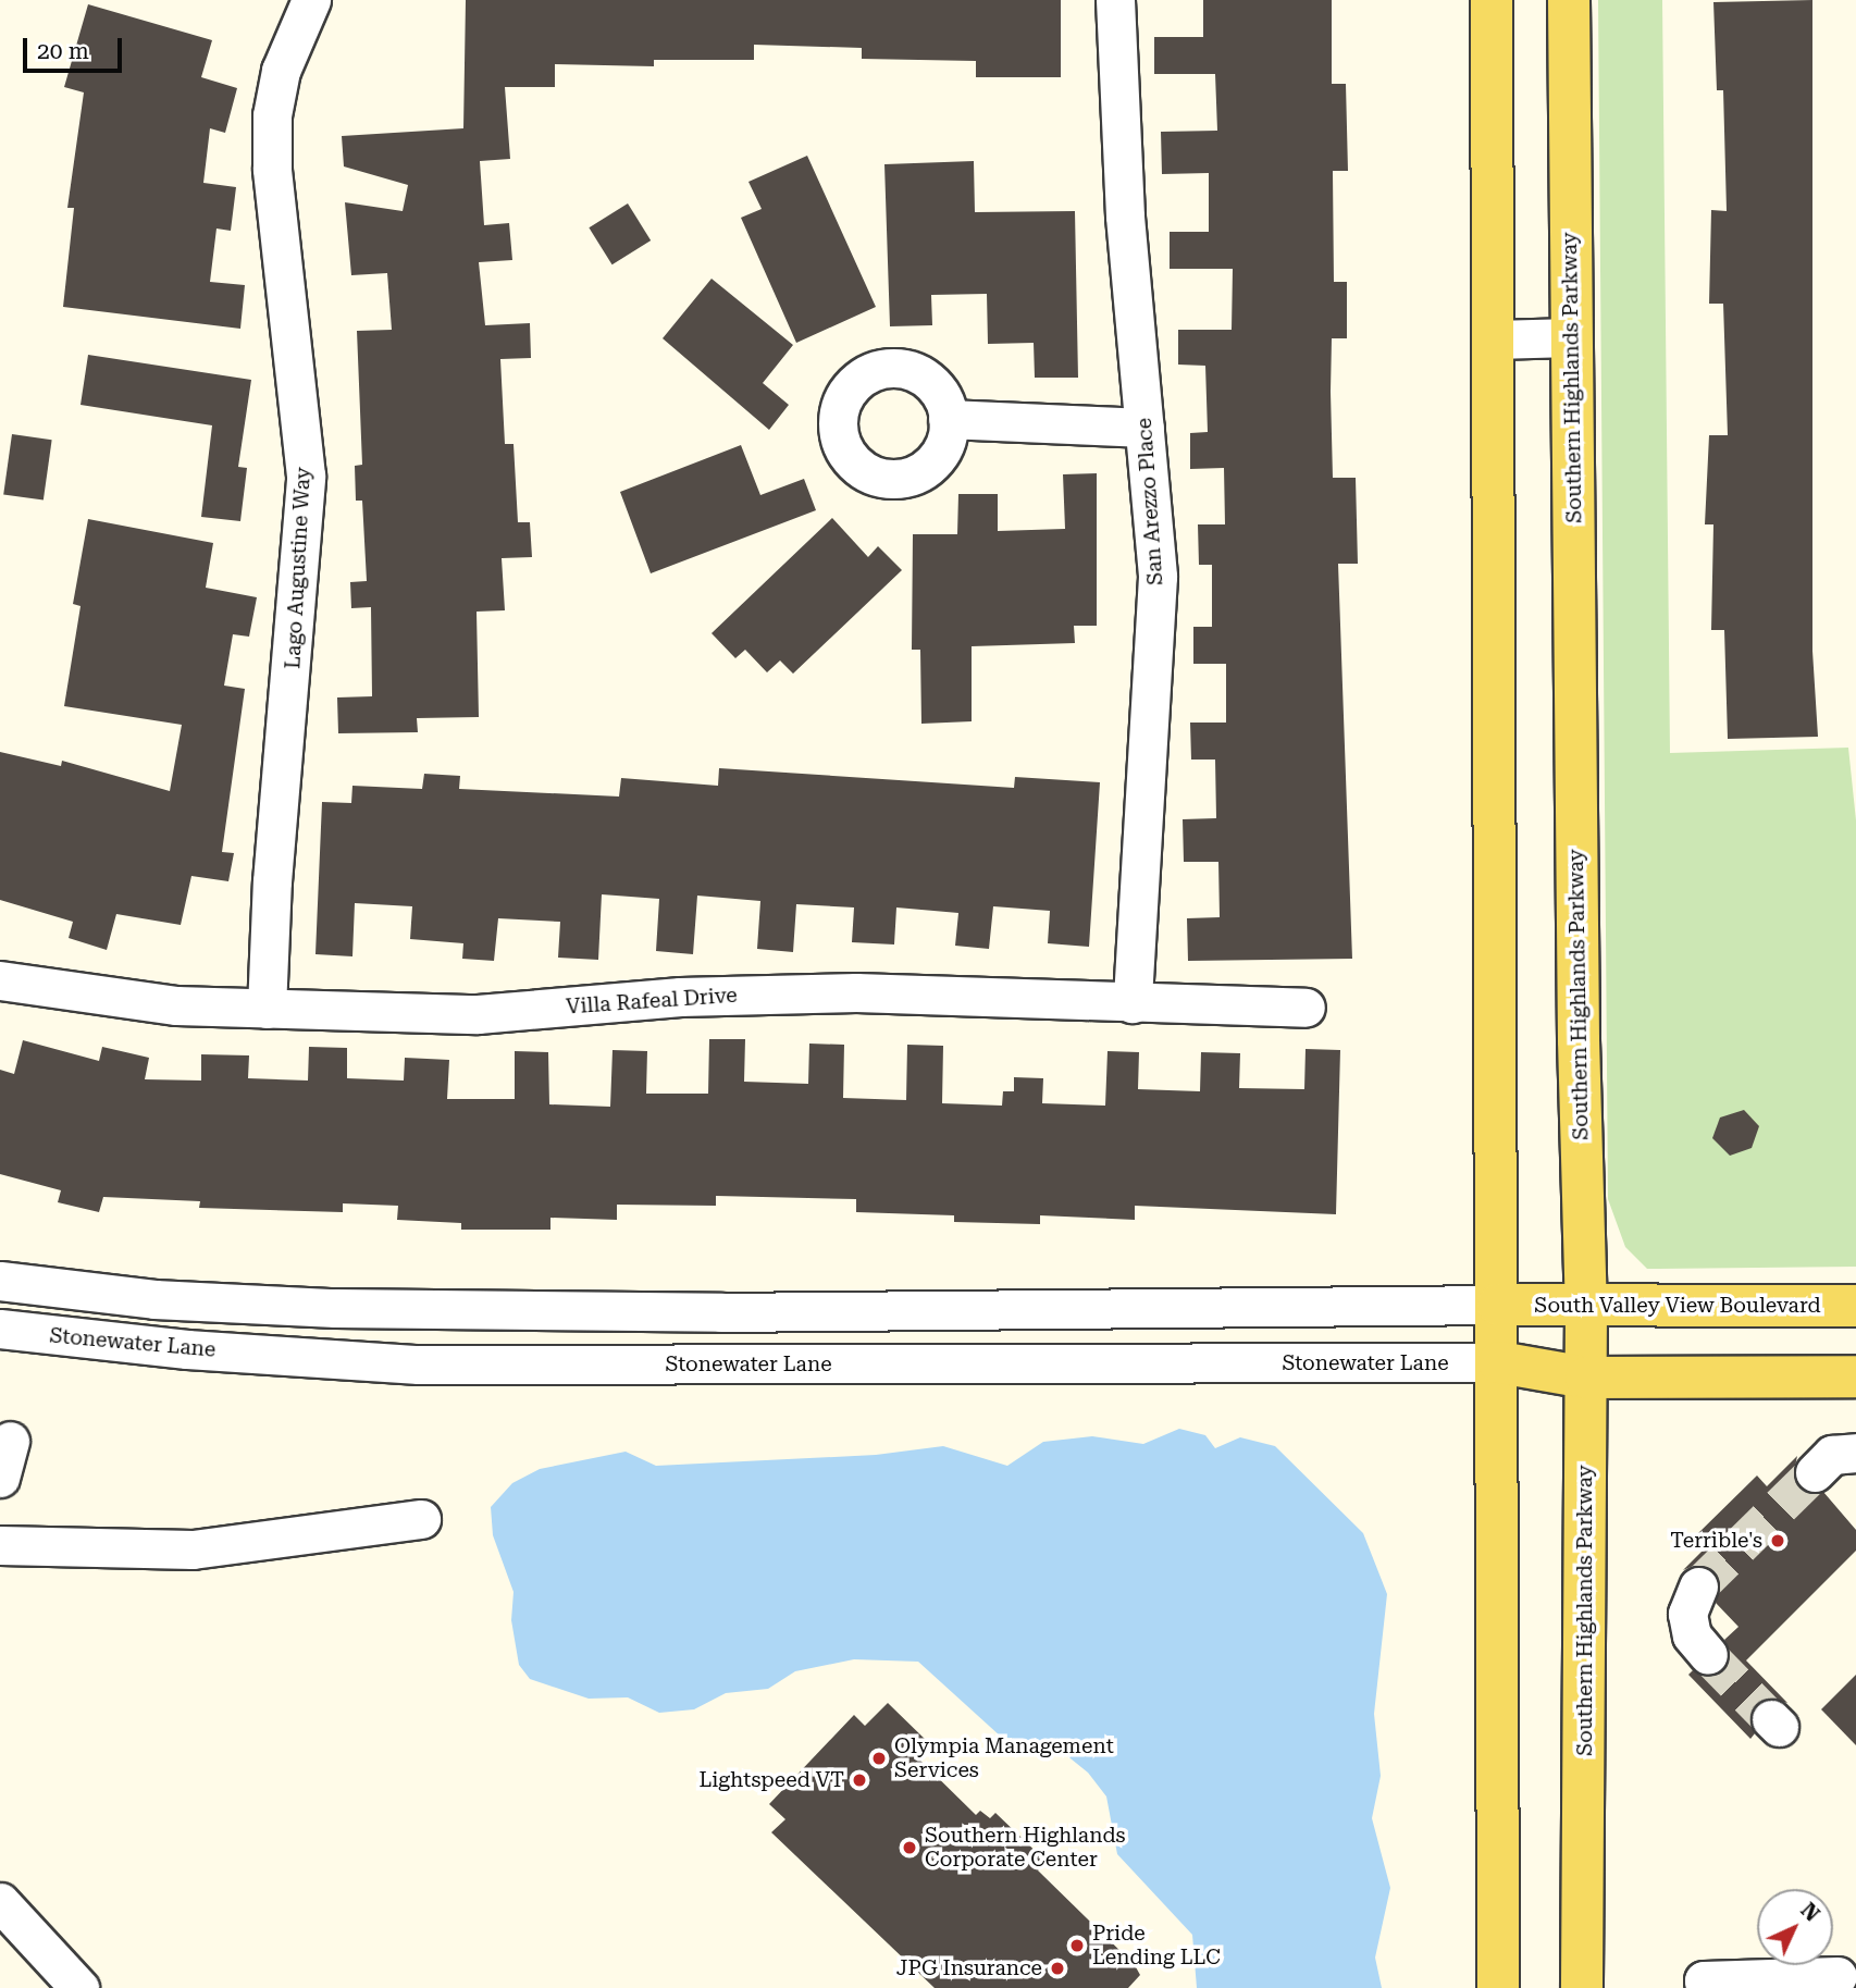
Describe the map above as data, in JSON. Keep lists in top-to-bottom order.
{
  "streets": {
    "main road": ["Southern Highlands Parkway", "South Valley View Boulevard"],
    "street": [
      "San Arezzo Place",
      "Lago Augustine Way",
      "Villa Rafeal Drive",
      "Stonewater Lane"
    ]
  },
  "crossings": [
    ["Southern Highlands Parkway", "South Valley View Boulevard"],
    ["San Arezzo Place", "Villa Rafeal Drive"],
    ["Lago Augustine Way", "Villa Rafeal Drive"]
  ],
  "places": [
    "Terrible's",
    "Olympia Management Services",
    "Lightspeed VT",
    "Southern Highlands Corporate Center",
    "Pride Lending LLC",
    "JPG Insurance"
  ],
  "scale_bar": "20 m",
  "north": "top right"
}
